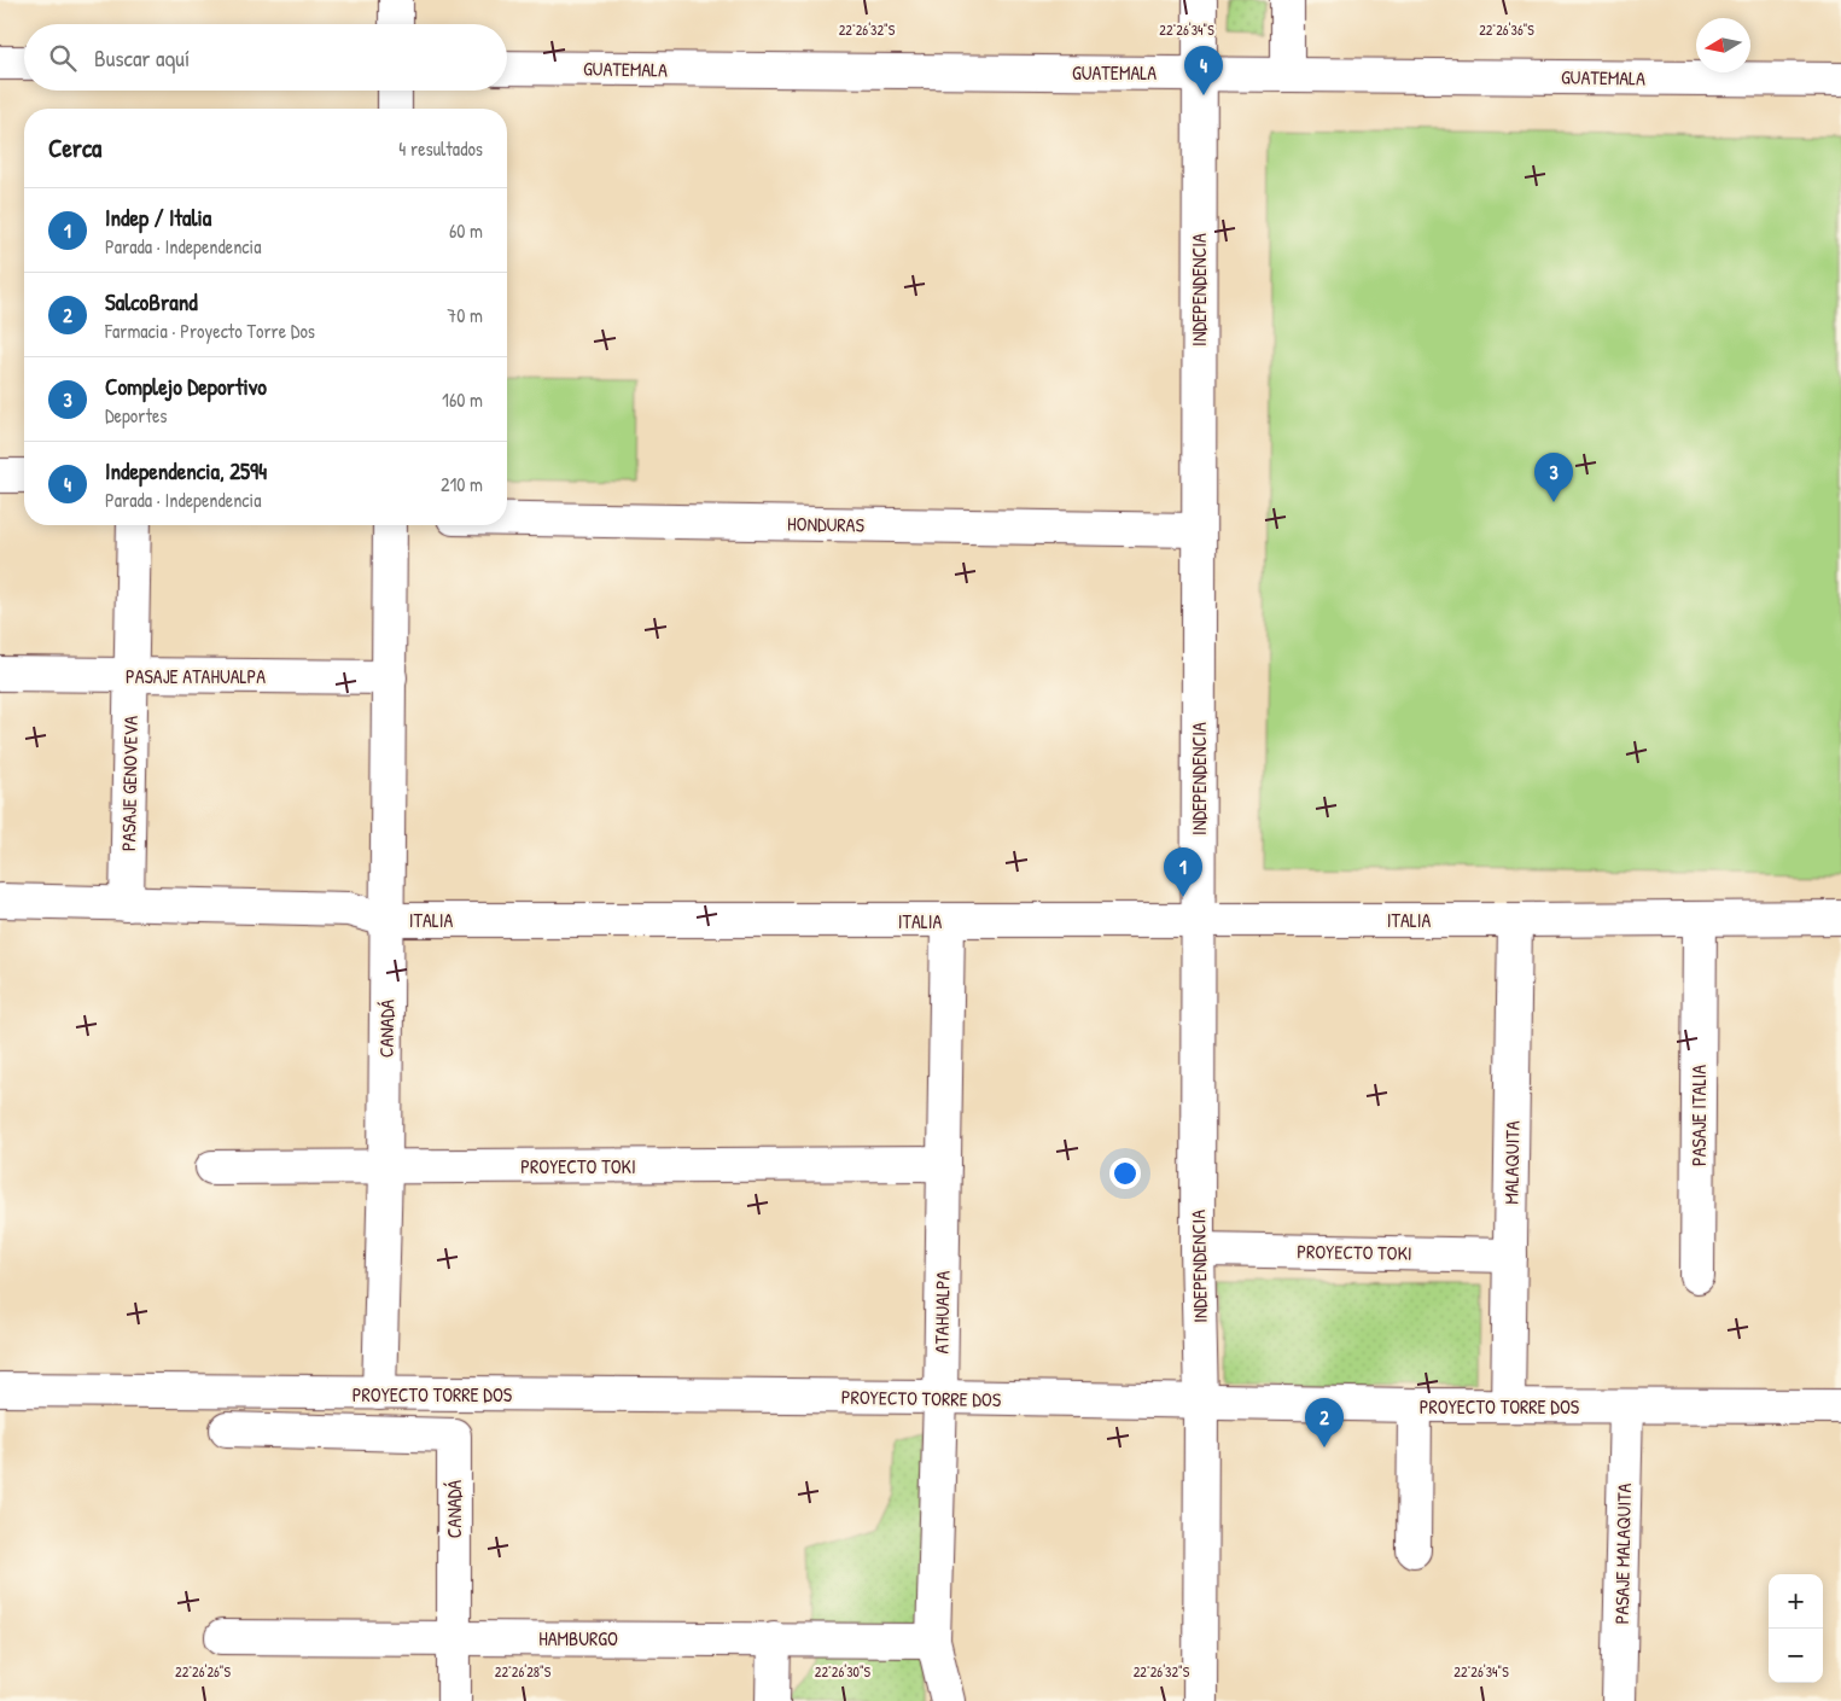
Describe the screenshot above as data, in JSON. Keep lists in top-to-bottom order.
{
  "streets": {
    "street": [
      "GUATEMALA",
      "INDEPENDENCIA",
      "HONDURAS",
      "PASAJE ATAHUALPA",
      "PASAJE GENOVEVA",
      "ITALIA",
      "CANADÁ",
      "PASAJE ITALIA",
      "MALAQUITA",
      "PROYECTO TOKI",
      "ATAHUALPA",
      "PROYECTO TORRE DOS",
      "PASAJE MALAQUITA",
      "HAMBURGO"
    ]
  },
  "crossings": [
    ["GUATEMALA", "INDEPENDENCIA"],
    ["INDEPENDENCIA", "HONDURAS"],
    ["INDEPENDENCIA", "ITALIA"],
    ["INDEPENDENCIA", "PROYECTO TOKI"],
    ["INDEPENDENCIA", "PROYECTO TORRE DOS"],
    ["PASAJE ATAHUALPA", "PASAJE GENOVEVA"],
    ["PASAJE ATAHUALPA", "CANADÁ"],
    ["PASAJE GENOVEVA", "ITALIA"],
    ["ITALIA", "CANADÁ"],
    ["ITALIA", "PASAJE ITALIA"],
    ["ITALIA", "MALAQUITA"],
    ["ITALIA", "ATAHUALPA"],
    ["CANADÁ", "PROYECTO TOKI"],
    ["CANADÁ", "PROYECTO TORRE DOS"],
    ["CANADÁ", "HAMBURGO"],
    ["MALAQUITA", "PROYECTO TOKI"],
    ["MALAQUITA", "PROYECTO TORRE DOS"],
    ["PROYECTO TOKI", "ATAHUALPA"],
    ["ATAHUALPA", "PROYECTO TORRE DOS"],
    ["ATAHUALPA", "HAMBURGO"],
    ["PROYECTO TORRE DOS", "PASAJE MALAQUITA"]
  ],
  "north": "left",
  "page": {
    "search": "Buscar aquí",
    "pins": [
      "4",
      "3",
      "1",
      "2"
    ],
    "heading": ["Cerca", "4 resultados"],
    "list": [
      {
        "mark": "1",
        "name": "Indep / Italia",
        "note": "Parada · Independencia",
        "value": "60 m"
      },
      {
        "mark": "2",
        "name": "SalcoBrand",
        "note": "Farmacia · Proyecto Torre Dos",
        "value": "70 m"
      },
      {
        "mark": "3",
        "name": "Complejo Deportivo",
        "note": "Deportes",
        "value": "160 m"
      },
      {
        "mark": "4",
        "name": "Independencia, 2594",
        "note": "Parada · Independencia",
        "value": "210 m"
      }
    ],
    "map_buttons": ["+", "−"]
  },
  "coordinates": [
    "22°26'32\"S",
    "22°26'34\"S",
    "22°26'36\"S",
    "22°26'26\"S",
    "22°26'28\"S",
    "22°26'30\"S"
  ]
}
